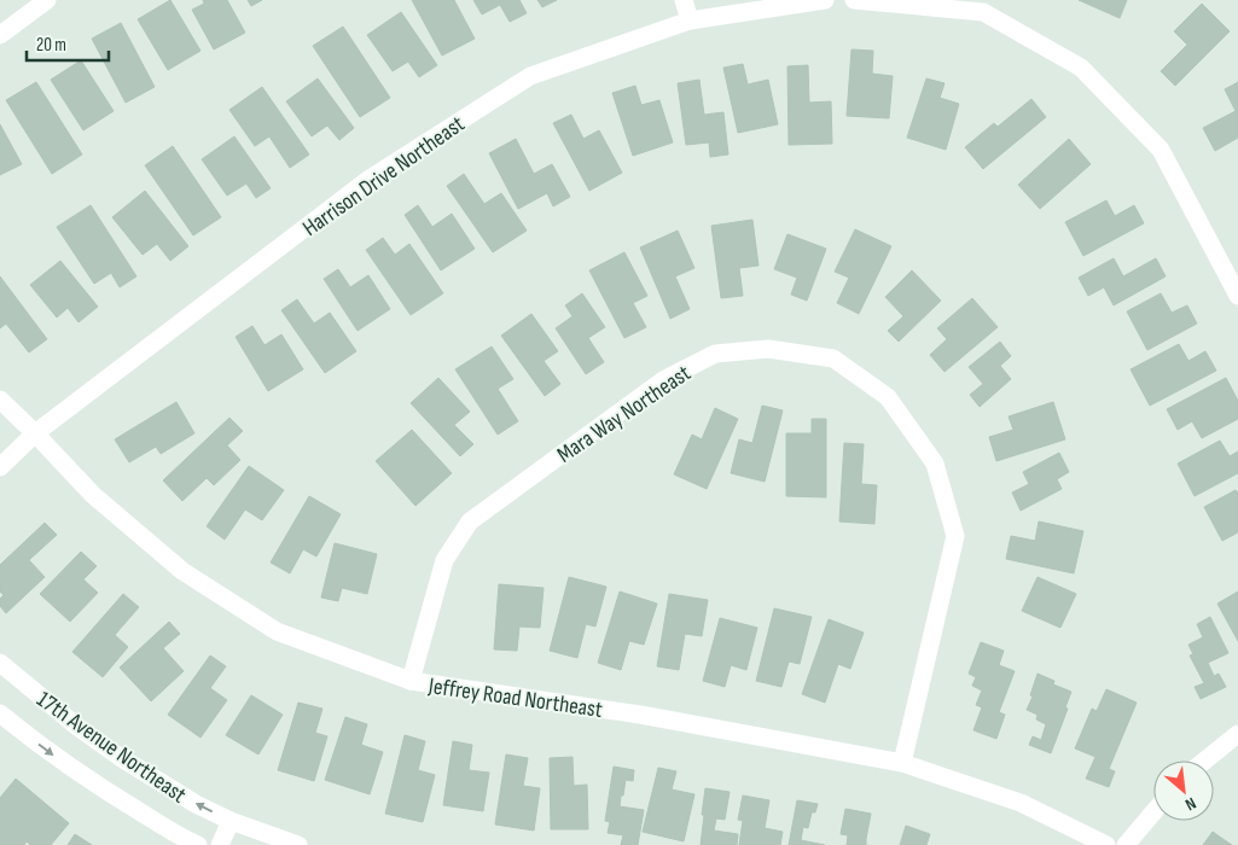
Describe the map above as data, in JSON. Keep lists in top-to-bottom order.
{
  "streets": {
    "street": [
      "Harrison Drive Northeast",
      "Mara Way Northeast",
      "Jeffrey Road Northeast",
      "17th Avenue Northeast"
    ]
  },
  "crossings": [
    ["Harrison Drive Northeast", "Jeffrey Road Northeast"],
    ["Mara Way Northeast", "Jeffrey Road Northeast"]
  ],
  "scale_bar": "20 m",
  "north": "bottom right"
}
